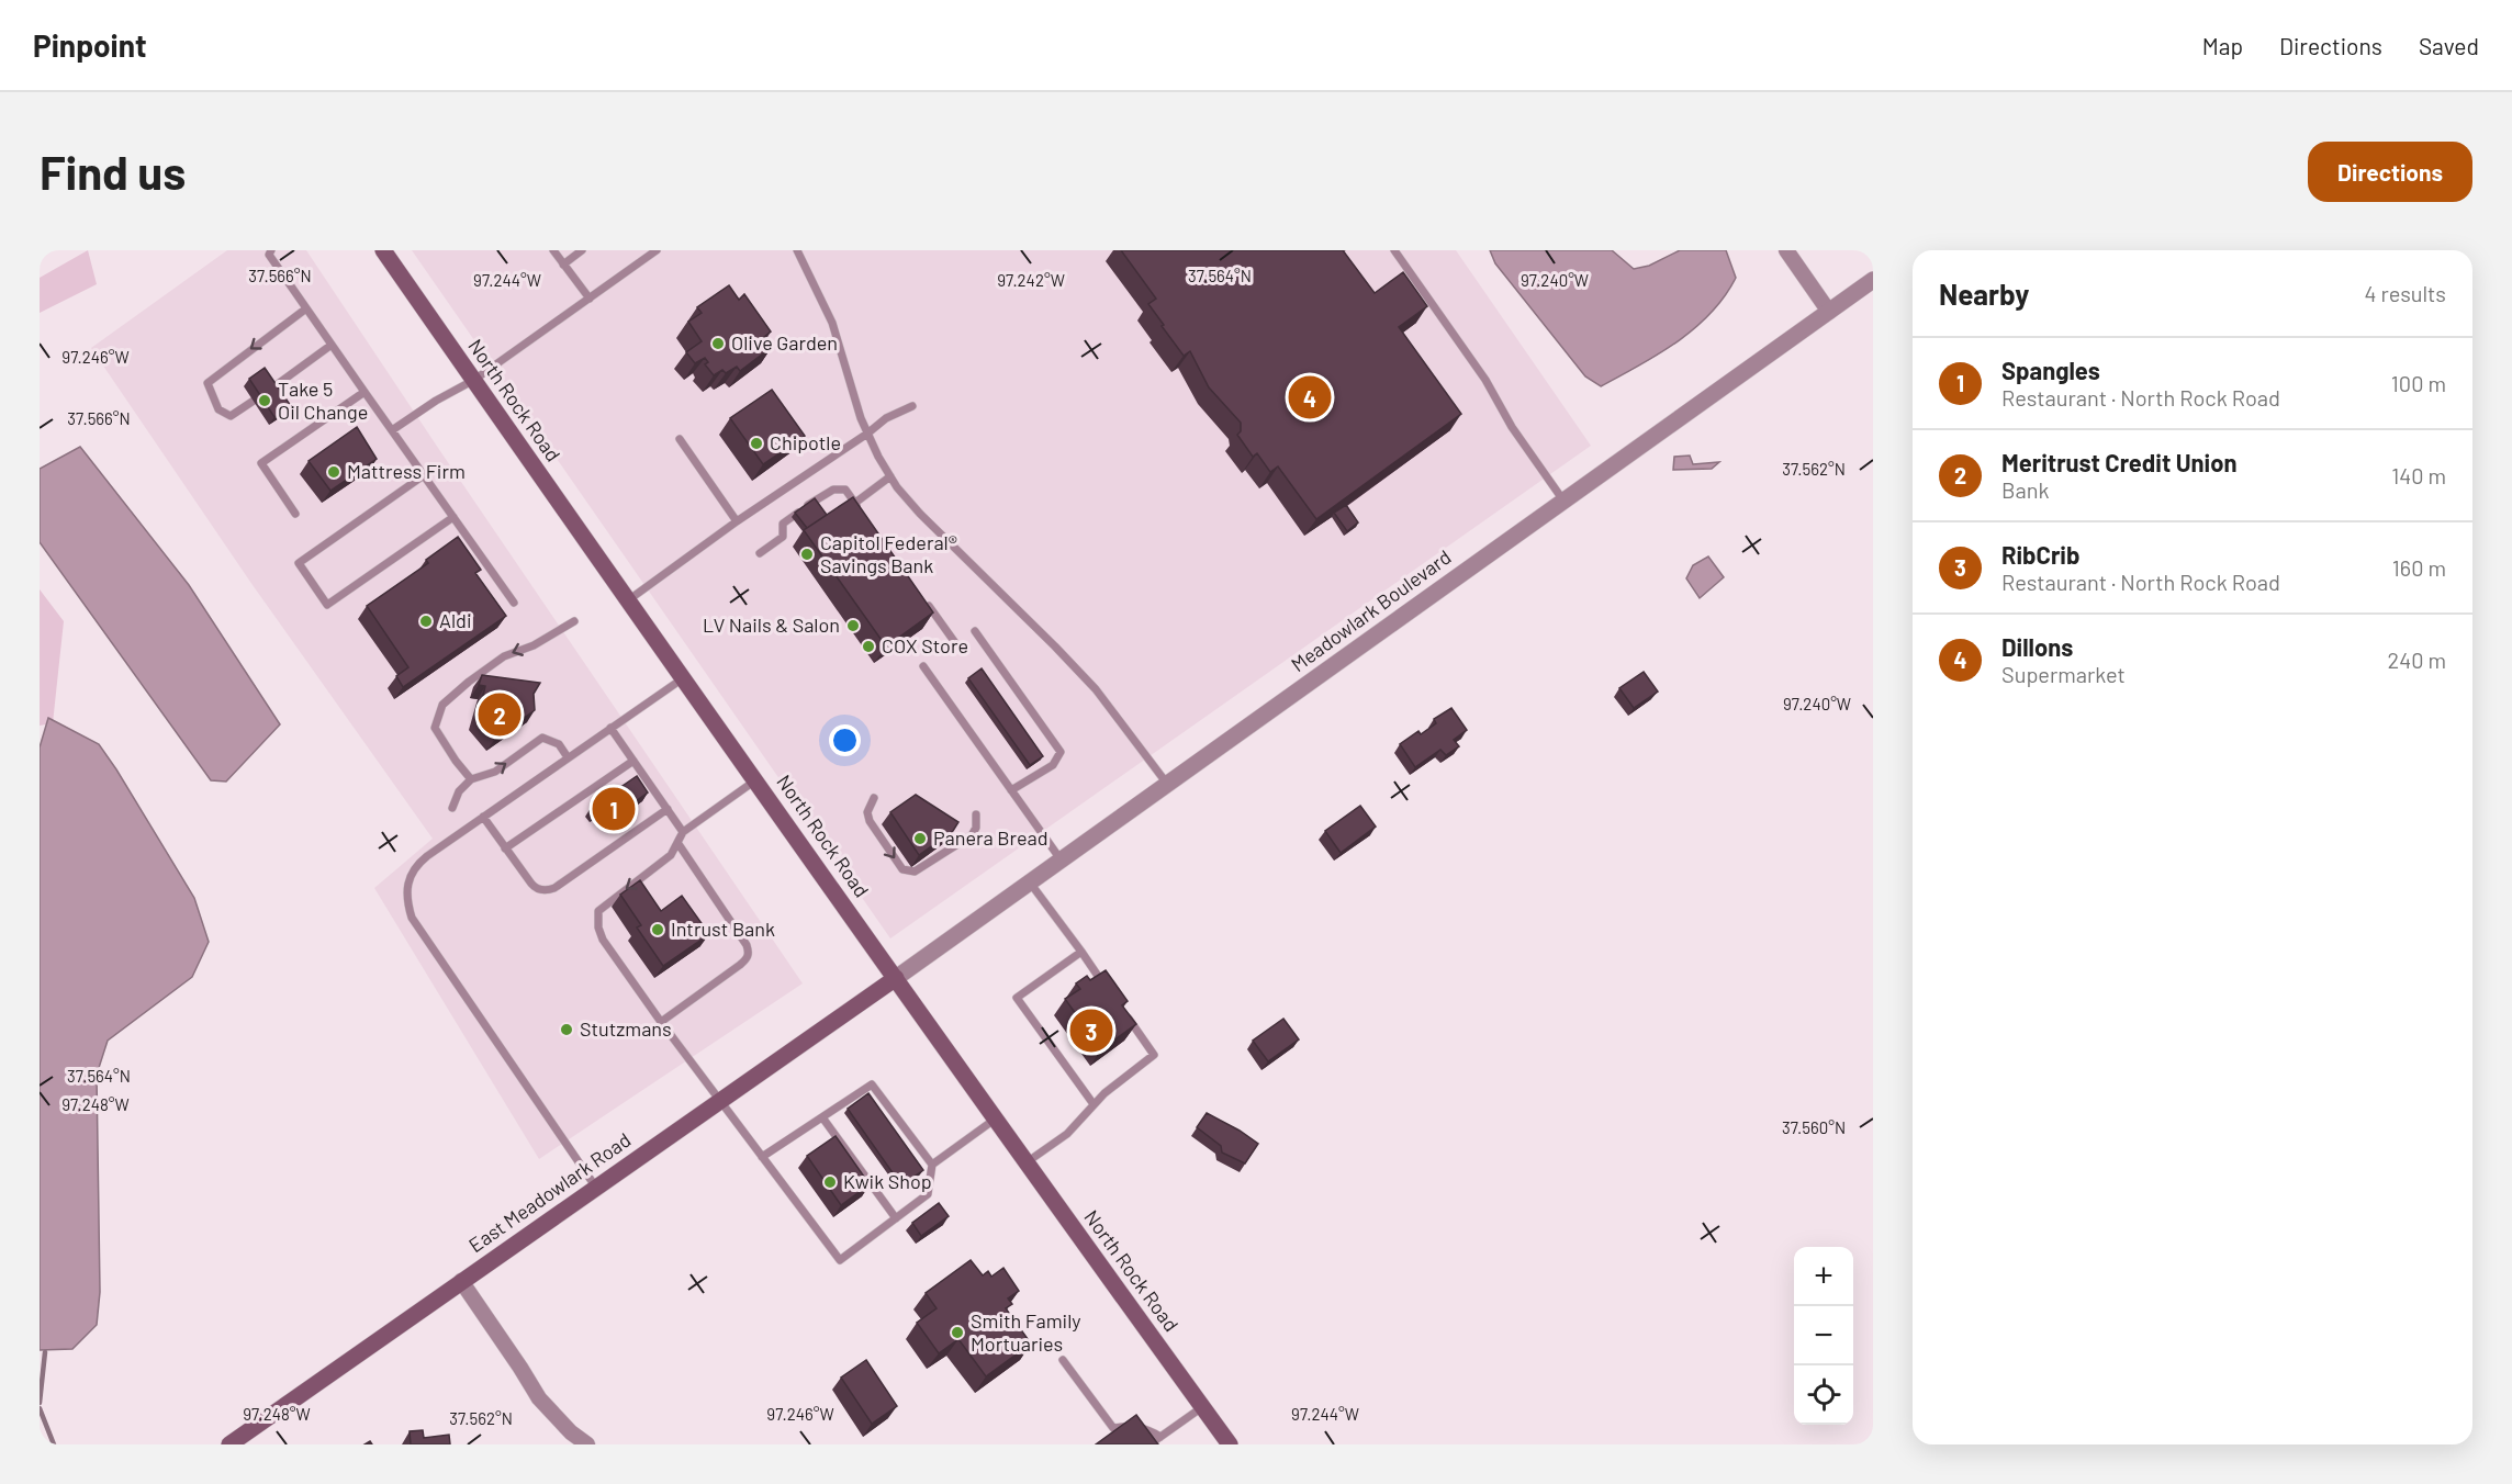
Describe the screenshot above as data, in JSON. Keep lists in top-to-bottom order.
{
  "streets": {
    "main road": ["North Rock Road", "East Meadowlark Road"],
    "street": ["Meadowlark Boulevard"]
  },
  "crossings": [
    ["North Rock Road", "Meadowlark Boulevard"],
    ["North Rock Road", "East Meadowlark Road"],
    ["Meadowlark Boulevard", "East Meadowlark Road"]
  ],
  "places": [
    "Olive Garden",
    "Take 5 Oil Change",
    "Chipotle",
    "Mattress Firm",
    "Capitol Federal® Savings Bank",
    "Aldi",
    "LV Nails & Salon",
    "COX Store",
    "Panera Bread",
    "Intrust Bank",
    "Stutzmans",
    "Kwik Shop",
    "Smith Family Mortuaries"
  ],
  "page": {
    "header": "Pinpoint",
    "nav": ["Map", "Directions", "Saved"],
    "buttons": "Directions",
    "title": "Find us",
    "heading": ["Nearby", "4 results"],
    "list": [
      {
        "mark": "1",
        "name": "Spangles",
        "note": "Restaurant · North Rock Road",
        "value": "100 m"
      },
      {
        "mark": "2",
        "name": "Meritrust Credit Union",
        "note": "Bank",
        "value": "140 m"
      },
      {
        "mark": "3",
        "name": "RibCrib",
        "note": "Restaurant · North Rock Road",
        "value": "160 m"
      },
      {
        "mark": "4",
        "name": "Dillons",
        "note": "Supermarket",
        "value": "240 m"
      }
    ],
    "pins": [
      "4",
      "2",
      "1",
      "3"
    ],
    "map_buttons": ["+", "−"]
  },
  "coordinates": [
    "37.566°N",
    "37.564°N",
    "97.244°W",
    "97.242°W",
    "97.240°W",
    "97.246°W",
    "37.562°N",
    "97.248°W",
    "37.560°N"
  ]
}
